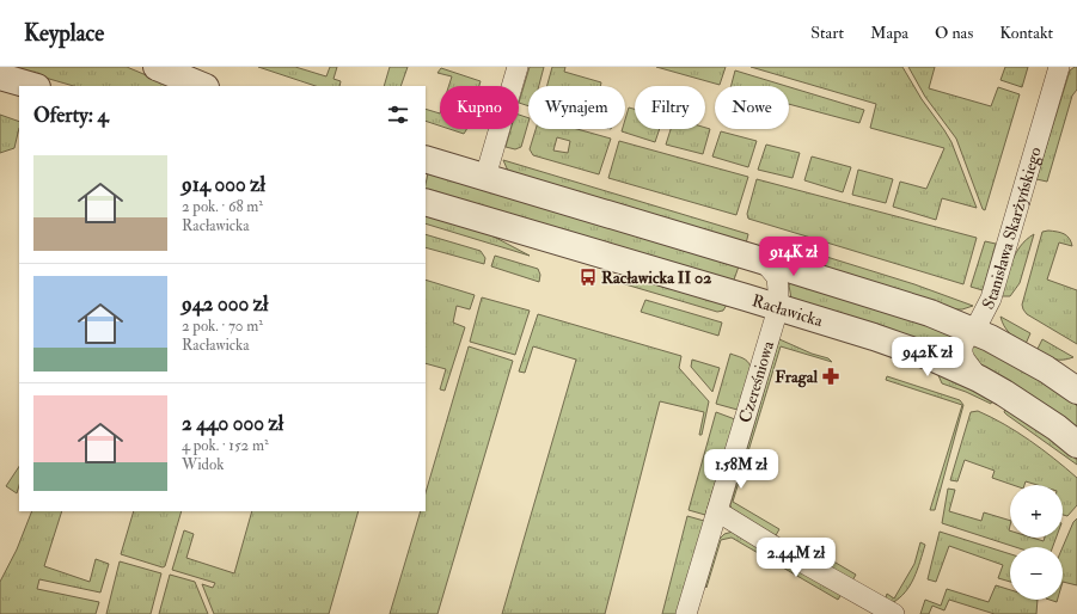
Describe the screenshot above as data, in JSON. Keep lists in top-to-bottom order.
{
  "streets": {
    "street": ["Stanisława Skarżyńskiego", "Racławicka", "Czereśniowa"]
  },
  "crossings": [
    ["Stanisława Skarżyńskiego", "Racławicka"],
    ["Racławicka", "Czereśniowa"]
  ],
  "places": {
    "bus stop": ["Racławicka II 02"],
    "pharmacy": ["Fragal"]
  },
  "page": {
    "header": "Keyplace",
    "nav": [
      "Start",
      "Mapa",
      "O nas",
      "Kontakt"
    ],
    "chip": [
      "Kupno",
      "Wynajem",
      "Filtry",
      "Nowe"
    ],
    "heading": "Oferty: 4",
    "list": [
      {
        "name": "914 000 zł",
        "note": "2 pok. · 68 m² · Racławicka"
      },
      {
        "name": "942 000 zł",
        "note": "2 pok. · 70 m² · Racławicka"
      },
      {
        "name": "2 440 000 zł",
        "note": "4 pok. · 152 m² · Widok"
      }
    ],
    "price": [
      "914K zł",
      "942K zł",
      "1.58M zł",
      "2.44M zł"
    ],
    "map_buttons": ["+", "−"]
  }
}
